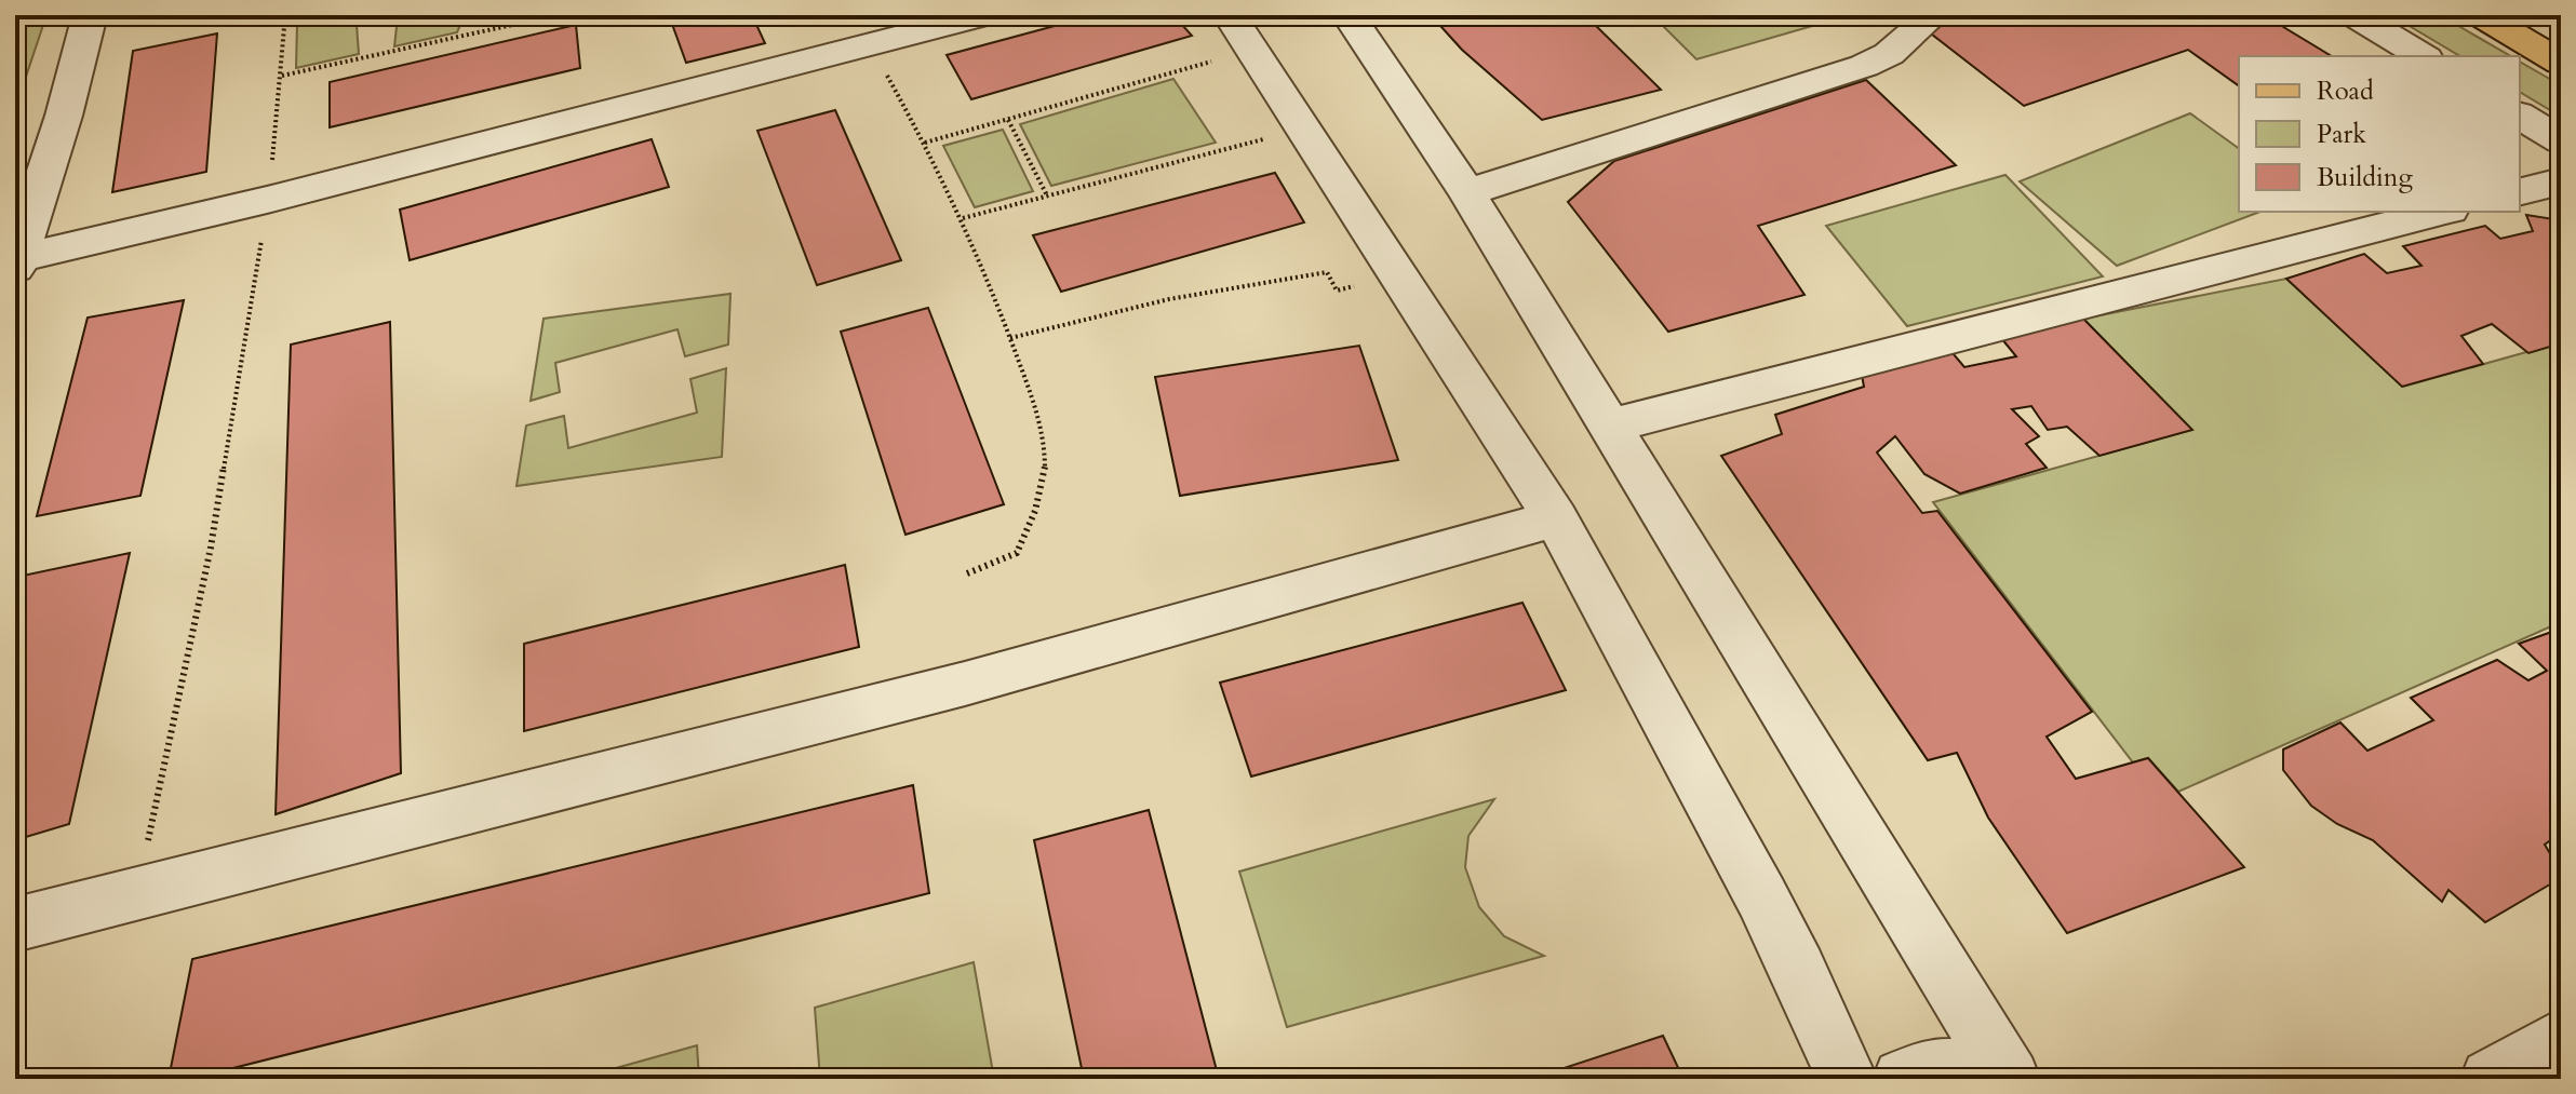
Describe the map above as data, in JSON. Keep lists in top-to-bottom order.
{
  "legend": ["Road", "Park", "Building"]
}
